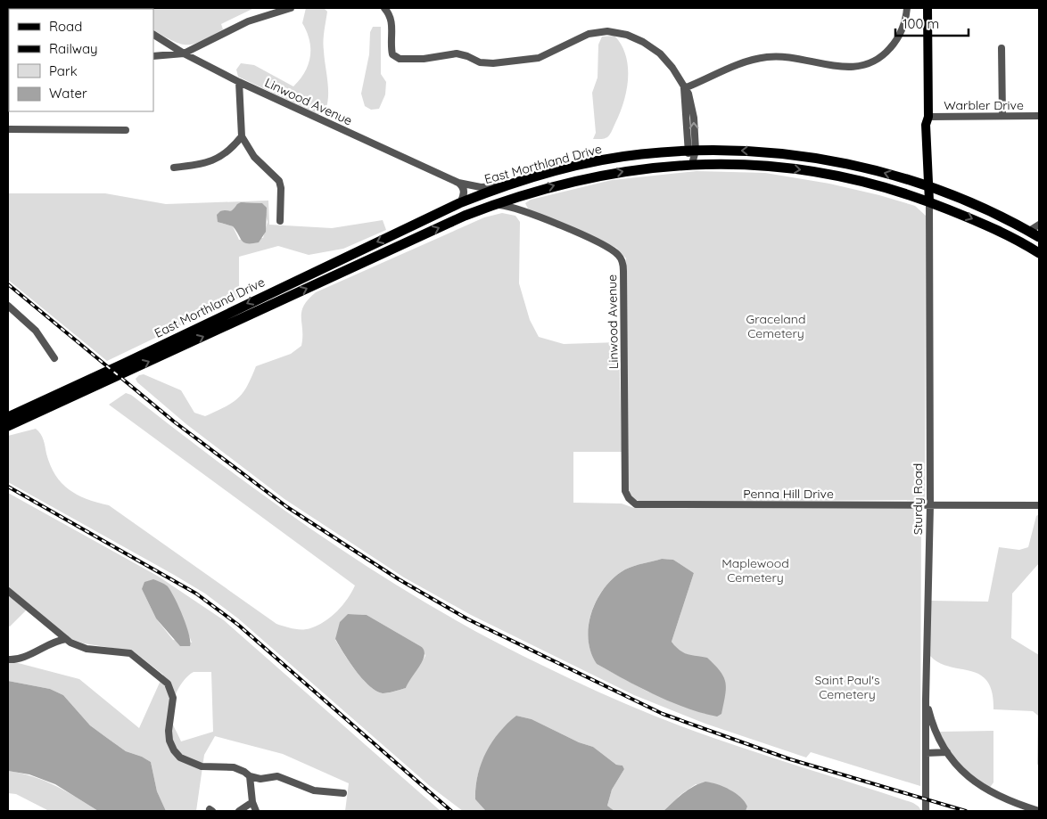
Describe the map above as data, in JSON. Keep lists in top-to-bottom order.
{
  "streets": {
    "highway": ["East Morthland Drive"],
    "main road": ["Sturdy Road"],
    "street": ["Linwood Avenue", "Warbler Drive", "Penna Hill Drive"]
  },
  "crossings": [
    ["Linwood Avenue", "East Morthland Drive"],
    ["Linwood Avenue", "Penna Hill Drive"],
    ["Warbler Drive", "Sturdy Road"],
    ["East Morthland Drive", "Sturdy Road"],
    ["Penna Hill Drive", "Sturdy Road"]
  ],
  "parks": ["Graceland Cemetery", "Maplewood Cemetery", "Saint Paul's Cemetery"],
  "legend": [
    "Road",
    "Railway",
    "Park",
    "Water"
  ],
  "scale_bar": "100 m"
}
